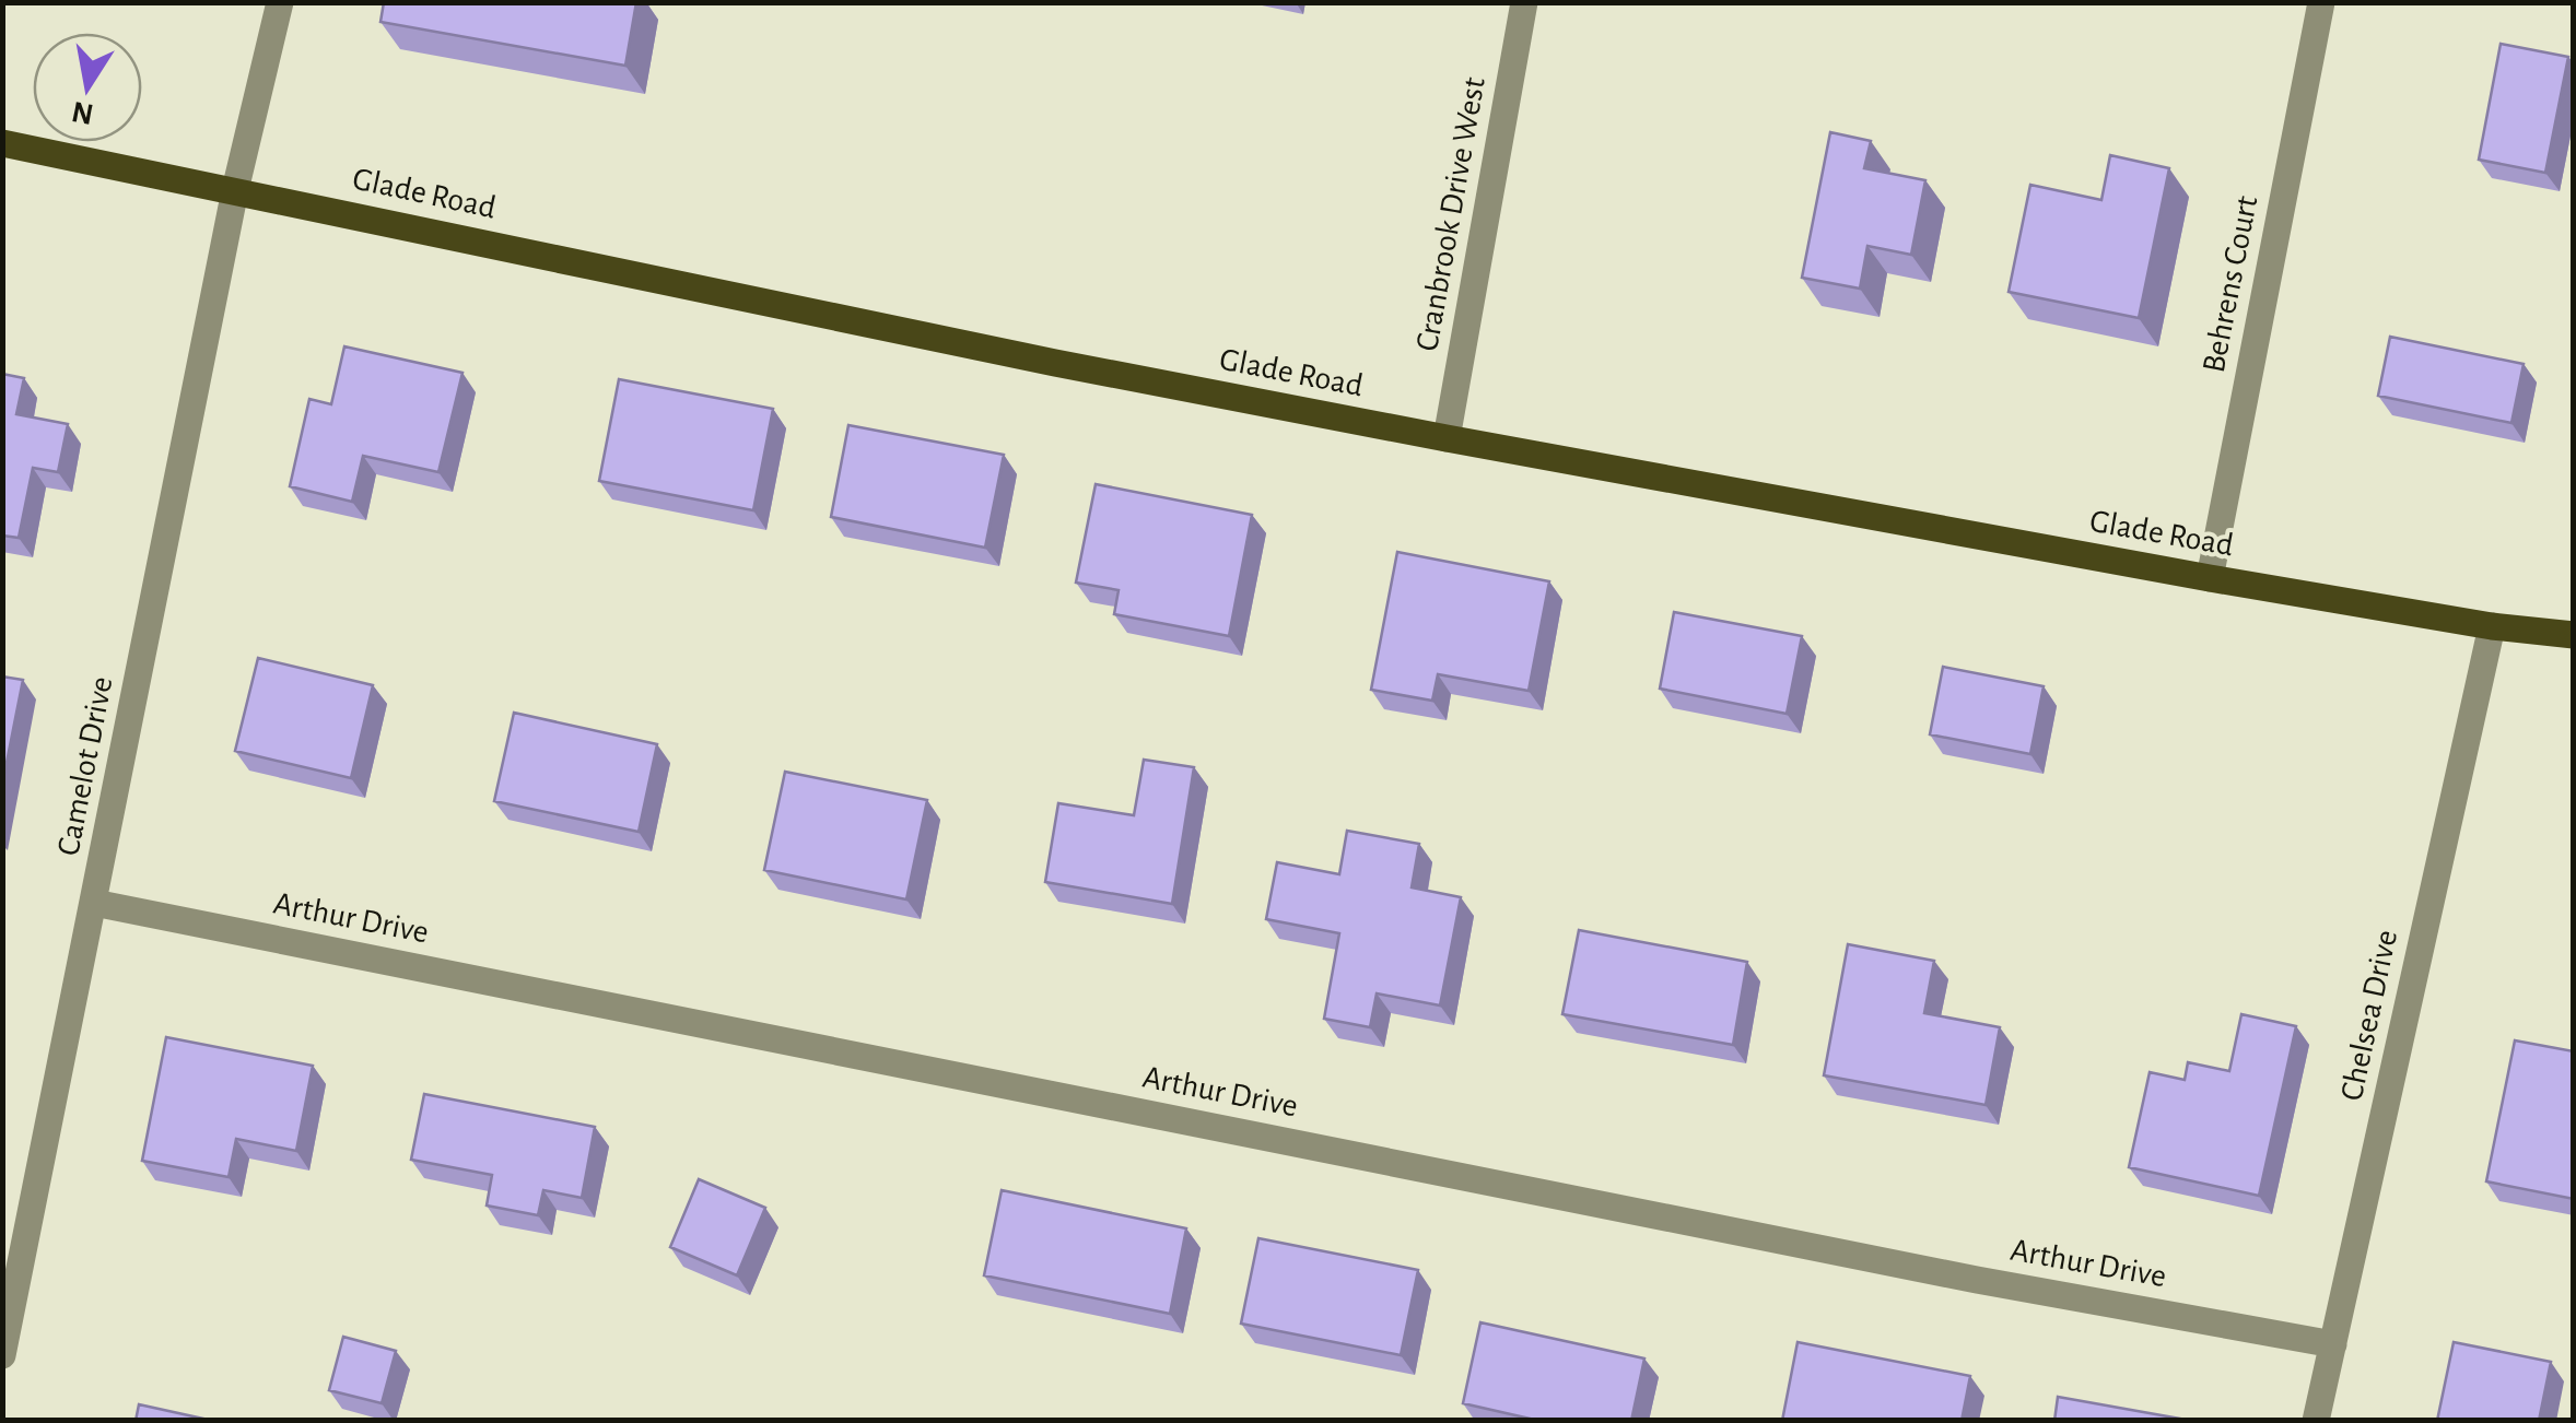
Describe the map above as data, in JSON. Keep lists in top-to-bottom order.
{
  "streets": {
    "main road": ["Glade Road"],
    "street": [
      "Cranbrook Drive West",
      "Behrens Court",
      "Camelot Drive",
      "Arthur Drive",
      "Chelsea Drive"
    ]
  },
  "crossings": [
    ["Glade Road", "Cranbrook Drive West"],
    ["Glade Road", "Behrens Court"],
    ["Glade Road", "Camelot Drive"],
    ["Glade Road", "Chelsea Drive"],
    ["Camelot Drive", "Arthur Drive"],
    ["Arthur Drive", "Chelsea Drive"]
  ],
  "north": "bottom"
}
